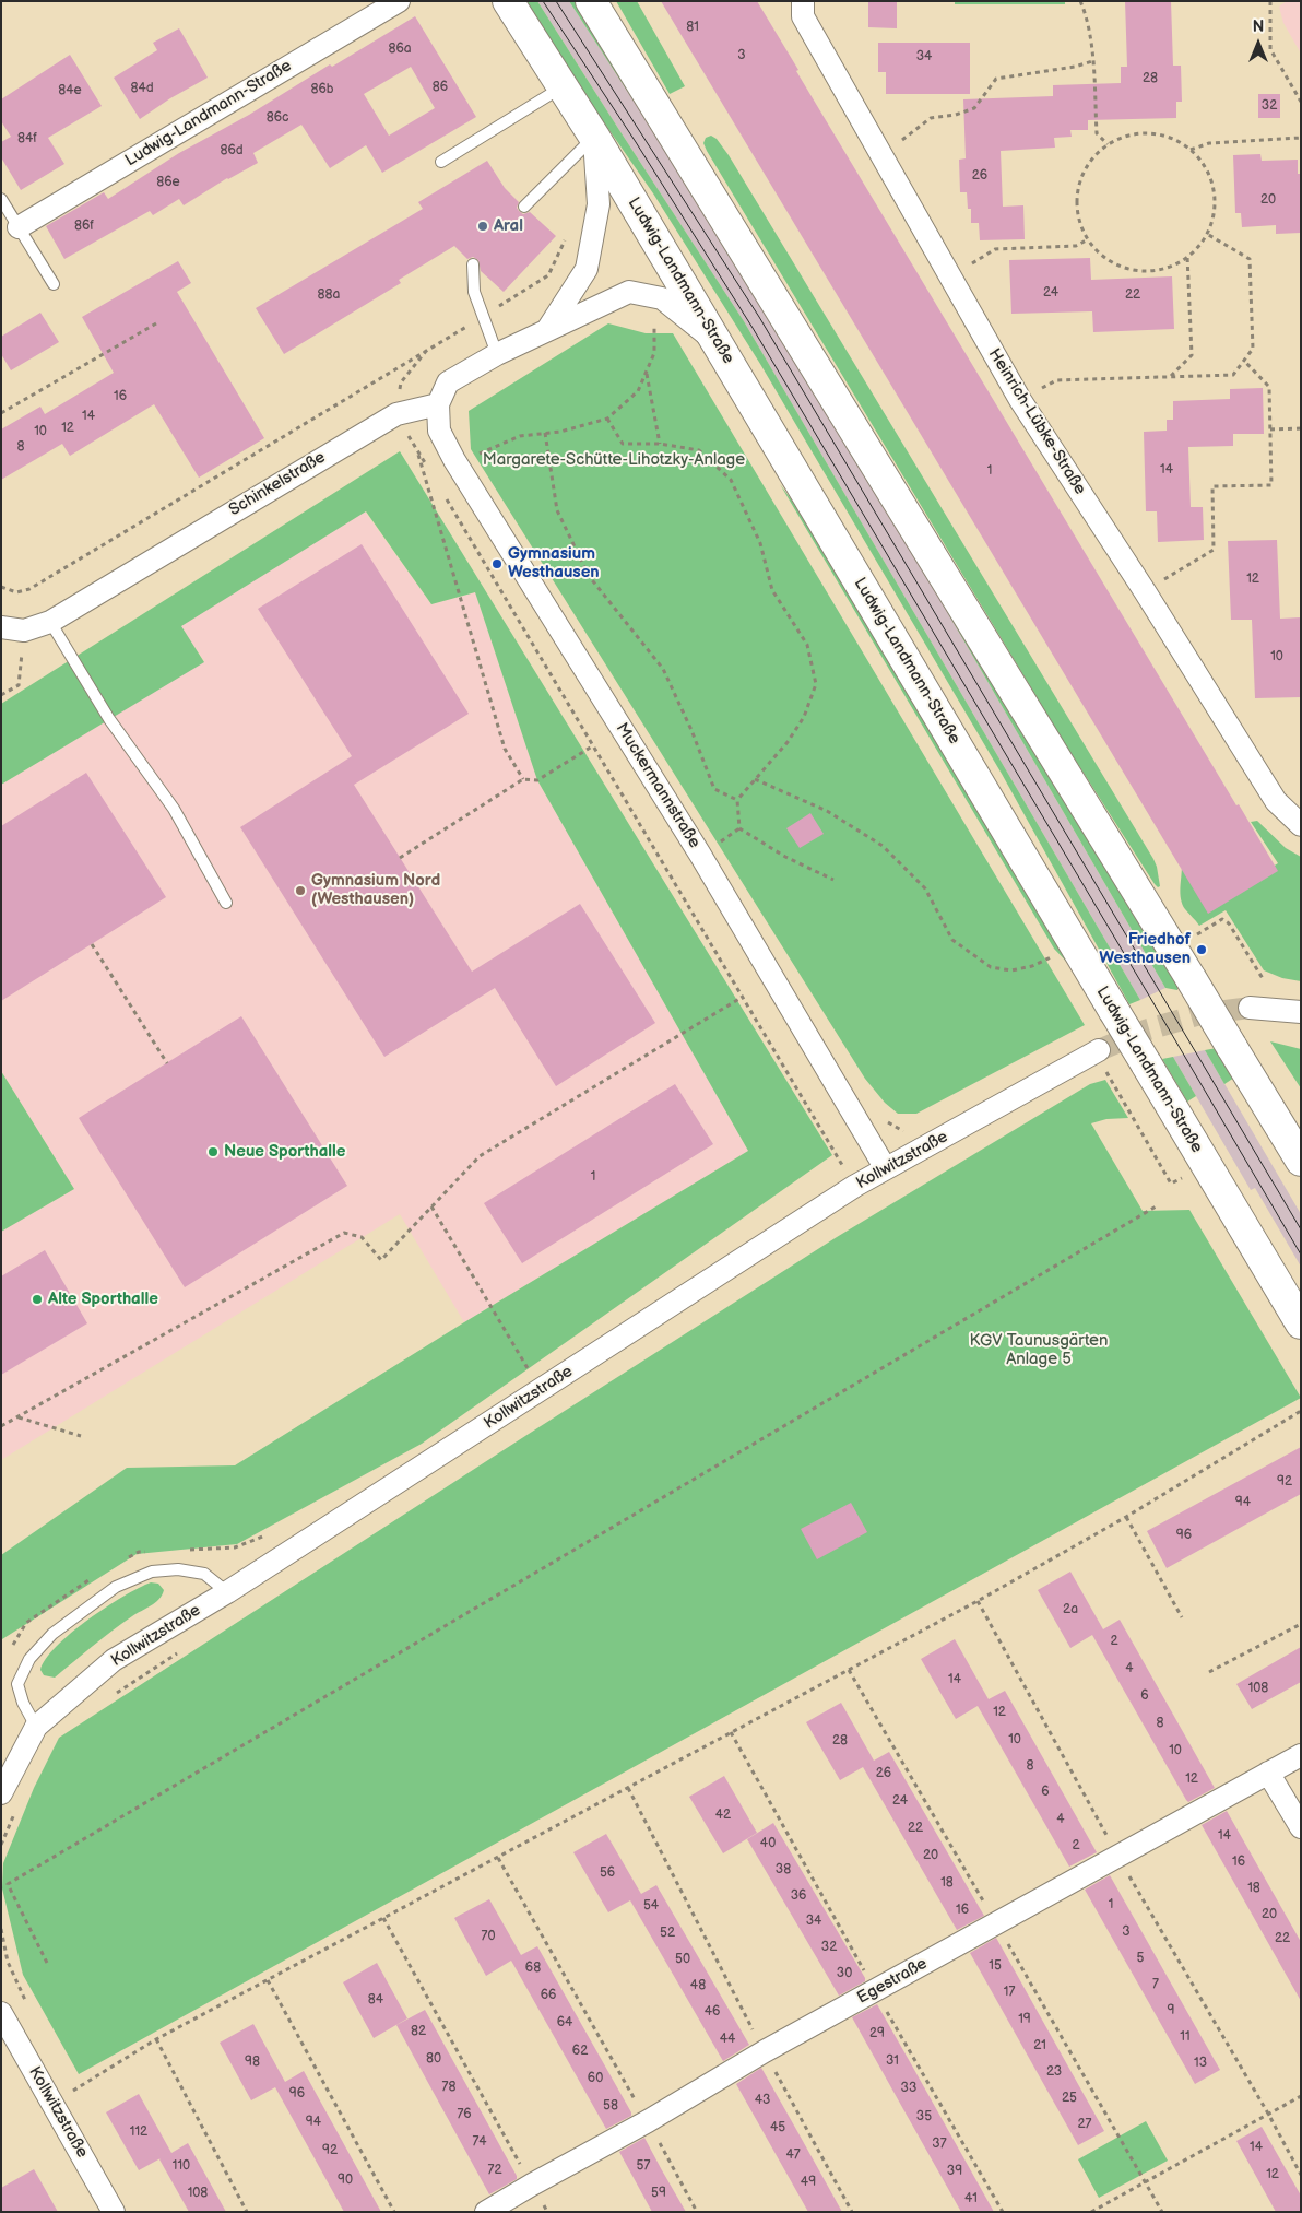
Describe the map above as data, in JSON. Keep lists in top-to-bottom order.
{
  "streets": {
    "main road": ["Ludwig-Landmann-Straße"],
    "street": [
      "Heinrich-Lübke-Straße",
      "Schinkelstraße",
      "Muckermannstraße",
      "Kollwitzstraße",
      "Egestraße"
    ]
  },
  "crossings": [
    ["Schinkelstraße", "Muckermannstraße"],
    ["Muckermannstraße", "Kollwitzstraße"]
  ],
  "parks": ["Margarete-Schütte-Lihotzky-Anlage", "KGV Taunusgärten Anlage 5"],
  "places": [
    "Aral",
    "Gymnasium Westhausen",
    "Gymnasium Nord (Westhausen)",
    "Friedhof Westhausen",
    "Neue Sporthalle",
    "Alte Sporthalle"
  ],
  "house_numbers": [
    "81",
    "86a",
    "3",
    "34",
    "28",
    "86",
    "84d",
    "86b",
    "84e",
    "32",
    "86c",
    "84f",
    "86d",
    "26",
    "86e",
    "20",
    "86f",
    "24",
    "88a",
    "22",
    "16",
    "14",
    "12",
    "10",
    "8",
    "14",
    "1",
    "12",
    "10",
    "1",
    "92",
    "94",
    "96",
    "2a",
    "2",
    "4",
    "14",
    "108",
    "6",
    "12",
    "8",
    "10",
    "28",
    "10",
    "8",
    "26",
    "12",
    "6",
    "24",
    "42",
    "4",
    "22",
    "14",
    "40",
    "2",
    "20",
    "16",
    "38",
    "56",
    "18",
    "18",
    "36",
    "1",
    "54",
    "16",
    "20",
    "34",
    "3",
    "52",
    "70",
    "22",
    "32",
    "5",
    "50",
    "15",
    "68",
    "30",
    "7",
    "48",
    "17",
    "66",
    "84",
    "9",
    "46",
    "19",
    "64",
    "82",
    "29",
    "11",
    "44",
    "21",
    "62",
    "80",
    "31",
    "98",
    "13",
    "23",
    "60",
    "78",
    "33",
    "96",
    "25",
    "43",
    "58",
    "76",
    "35",
    "94",
    "27",
    "45",
    "112",
    "74",
    "37",
    "14",
    "92",
    "47",
    "110",
    "57",
    "72",
    "39",
    "12",
    "90",
    "49",
    "108",
    "59",
    "41"
  ],
  "north": "top"
}
